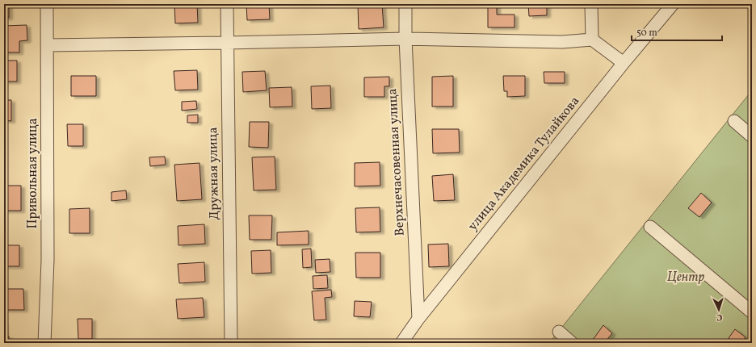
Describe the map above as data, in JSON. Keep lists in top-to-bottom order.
{
  "streets": {
    "street": [
      "Верхнечасовенная улица",
      "улица Академика Тулайкова",
      "Привольная улица",
      "Дружная улица"
    ]
  },
  "crossings": [
    ["Верхнечасовенная улица", "улица Академика Тулайкова"]
  ],
  "parks": ["Центр"],
  "scale_bar": "50 m",
  "north": "bottom"
}
